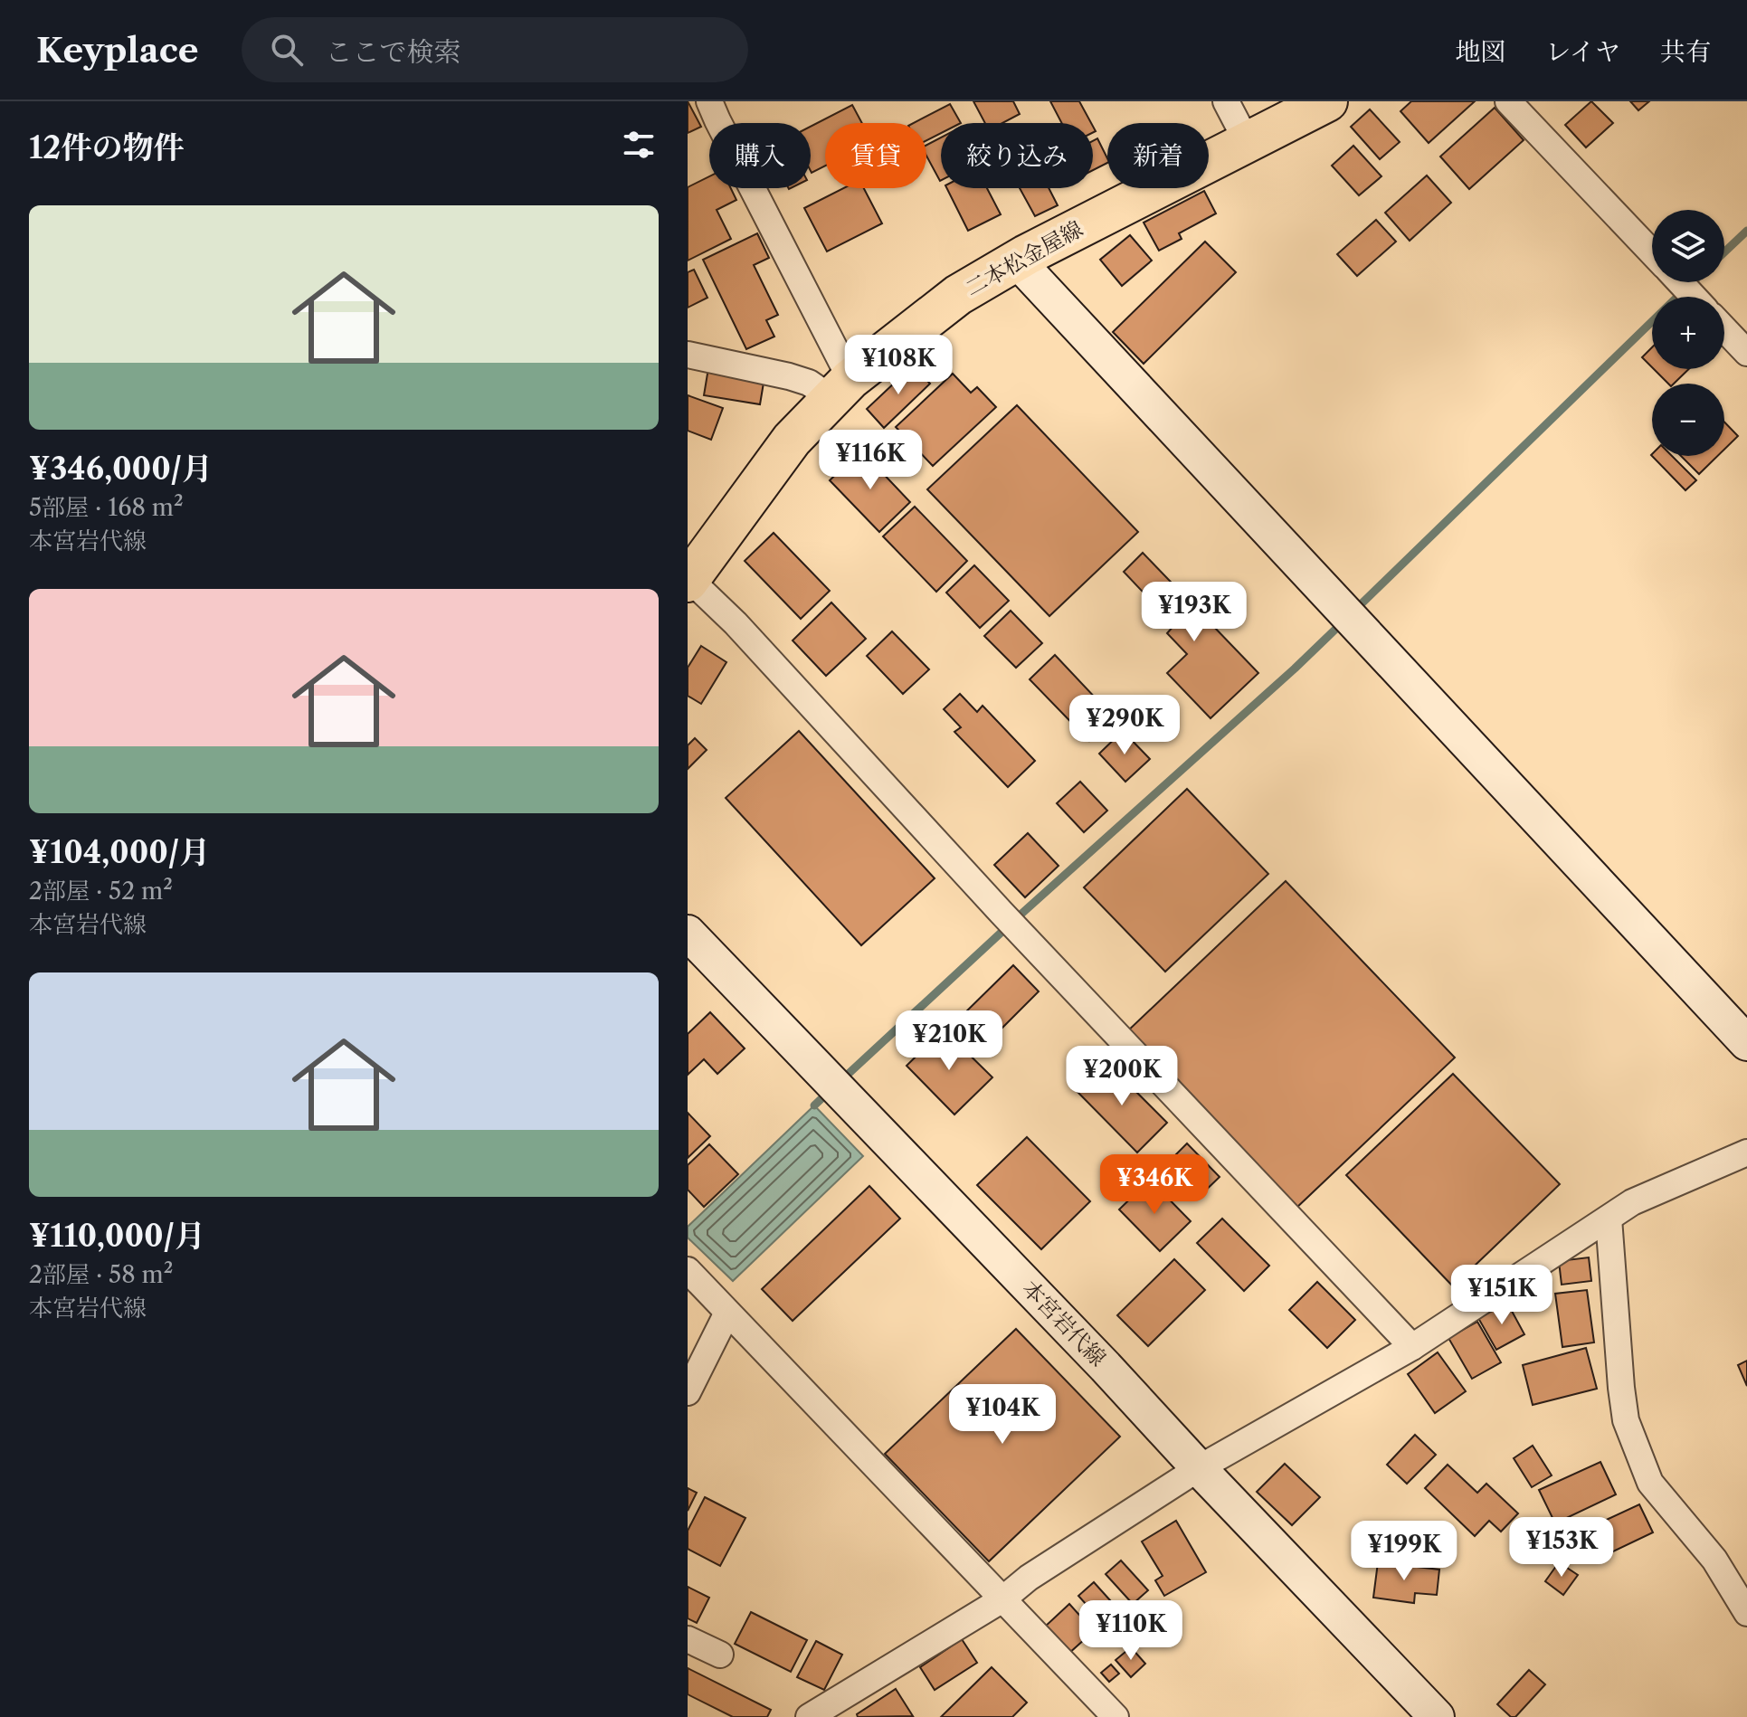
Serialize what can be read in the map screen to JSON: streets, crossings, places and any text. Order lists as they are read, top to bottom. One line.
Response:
{"streets":{"main road":["二本松金屋線","本宮岩代線"]},"page":{"header":"Keyplace","search":"ここで検索","nav":["地図","レイヤ","共有"],"heading":"12件の物件","chip":["購入","賃貸","絞り込み","新着"],"list":[{"name":"¥346,000/月","note":"5部屋 · 168 m² · 本宮岩代線"},{"name":"¥104,000/月","note":"2部屋 · 52 m² · 本宮岩代線"},{"name":"¥110,000/月","note":"2部屋 · 58 m² · 本宮岩代線"}],"map_buttons":["+","−"],"price":["¥108K","¥116K","¥193K","¥290K","¥210K","¥200K","¥346K","¥151K","¥104K","¥153K","¥199K","¥110K"]}}
